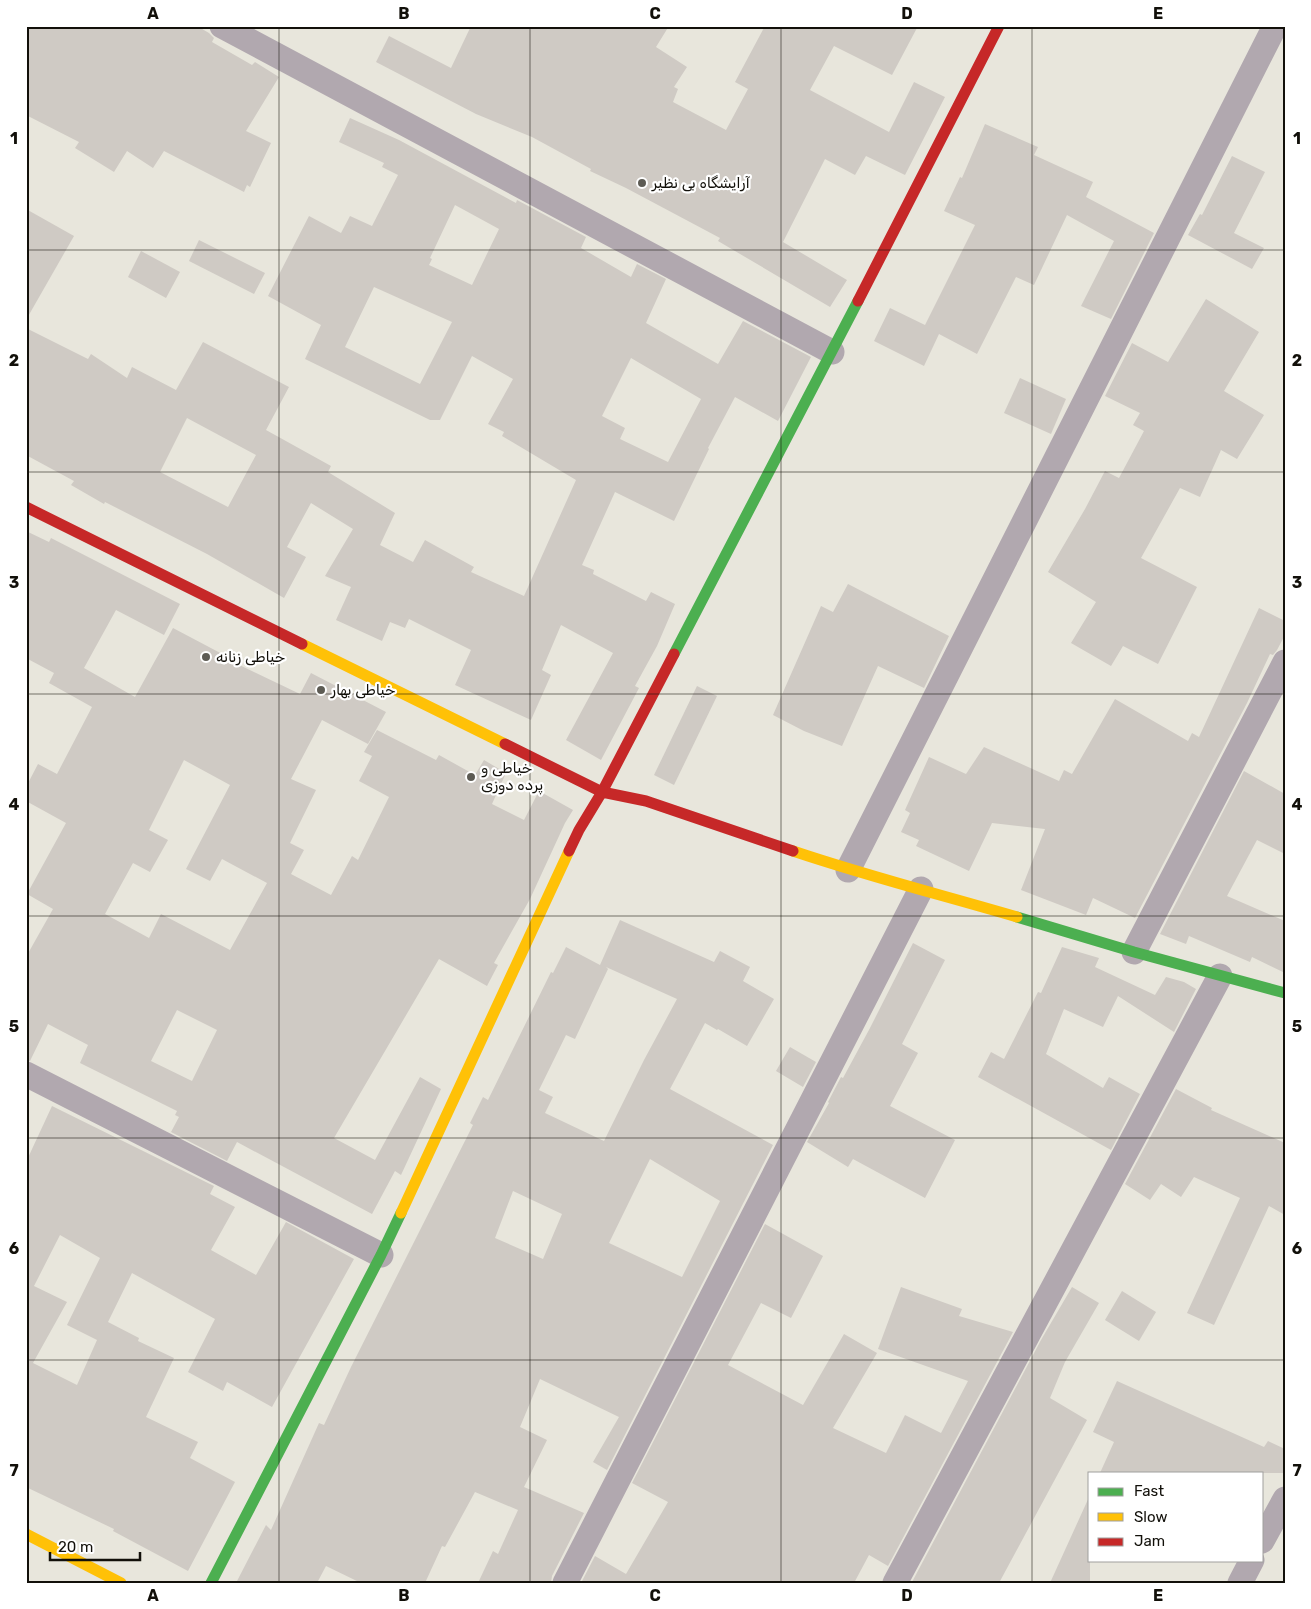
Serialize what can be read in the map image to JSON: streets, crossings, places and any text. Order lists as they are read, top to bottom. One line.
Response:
{"places":["آرایشگاه بی نظیر","خیاطی زنانه","خیاطی بهار","خیاطی و پرده دوزی"],"legend":["Fast","Slow","Jam"],"scale_bar":"20 m","grid":{"columns":["A","B","C","D","E"],"rows":["1","2","3","4","5","6","7"]}}
